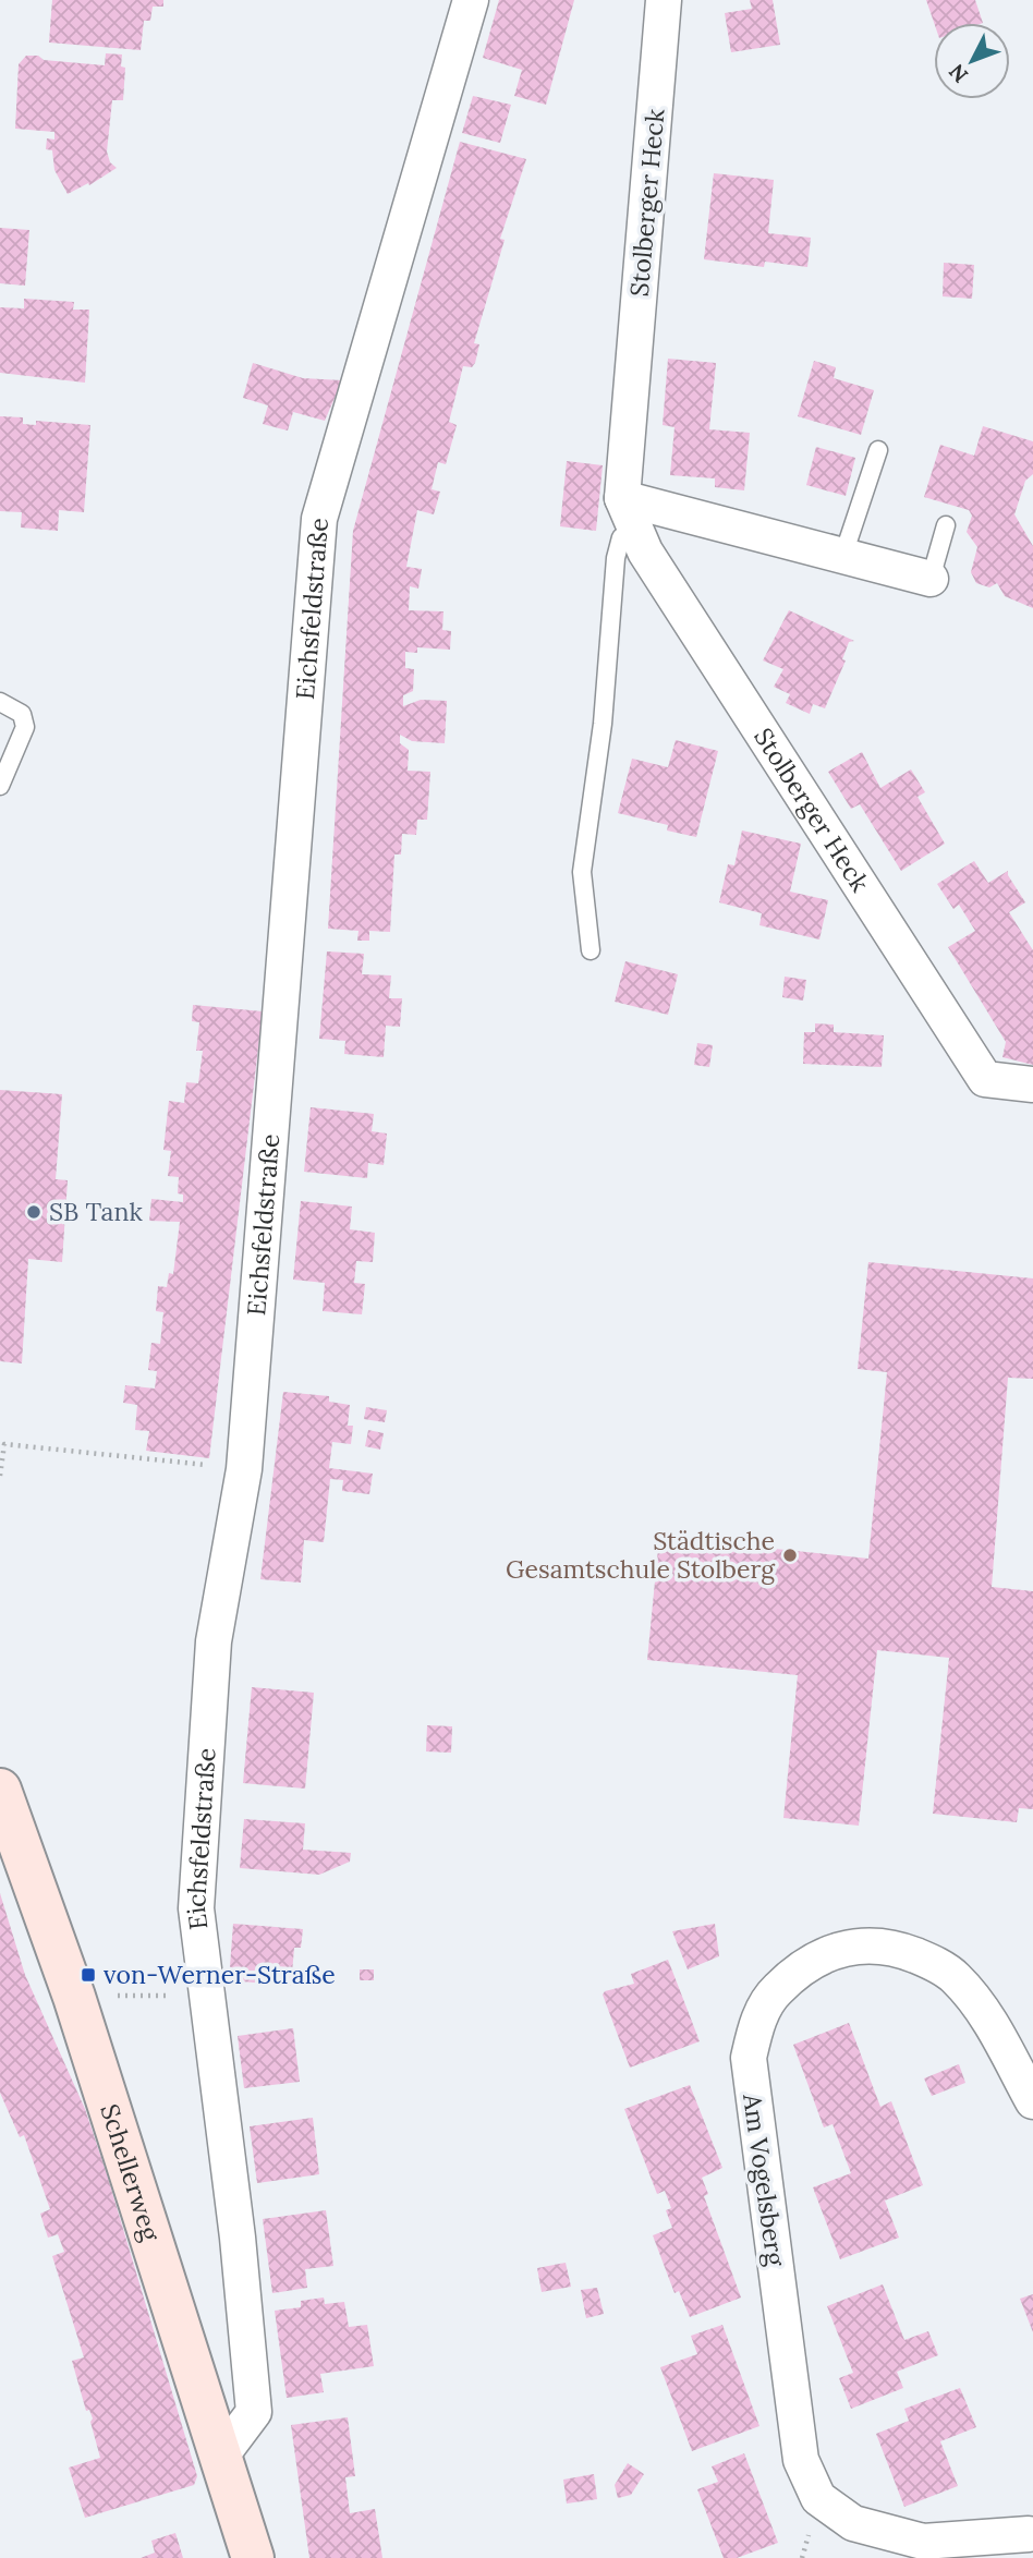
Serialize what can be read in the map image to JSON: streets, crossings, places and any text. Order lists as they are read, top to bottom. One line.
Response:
{"streets":{"street":["Stolberger Heck","Eichsfeldstraße","Schellerweg","Am Vogelsberg"]},"crossings":[["Eichsfeldstraße","Schellerweg"]],"places":{"other":["SB Tank","Städtische Gesamtschule Stolberg"],"transit":["von-Werner-Straße"]},"north":"bottom left"}
